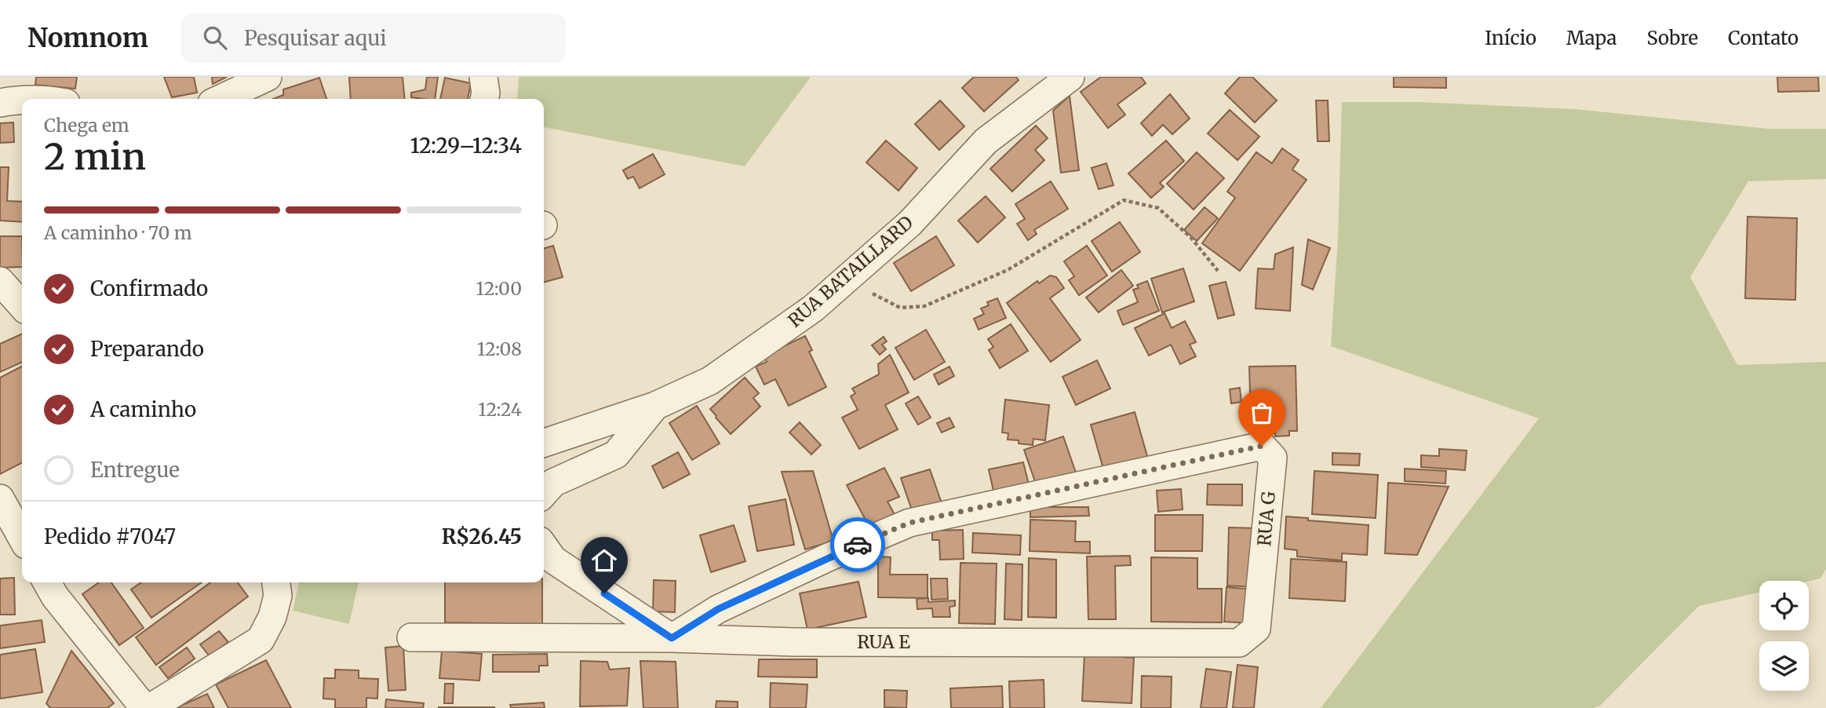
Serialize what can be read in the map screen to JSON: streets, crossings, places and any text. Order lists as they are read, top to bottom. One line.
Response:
{"streets":{"street":["RUA BATAILLARD","RUA G","RUA E"]},"crossings":[["RUA G","RUA E"]],"page":{"header":"Nomnom","search":"Pesquisar aqui","nav":["Início","Mapa","Sobre","Contato"],"heading":["2 min","Chega em","12:29–12:34"],"panel":["Pedido #7047","R$26.45"],"bar":"A caminho · 70 m","list":[["Confirmado","12:00"],["Preparando","12:08"],["A caminho","12:24"],"Entregue"]}}
